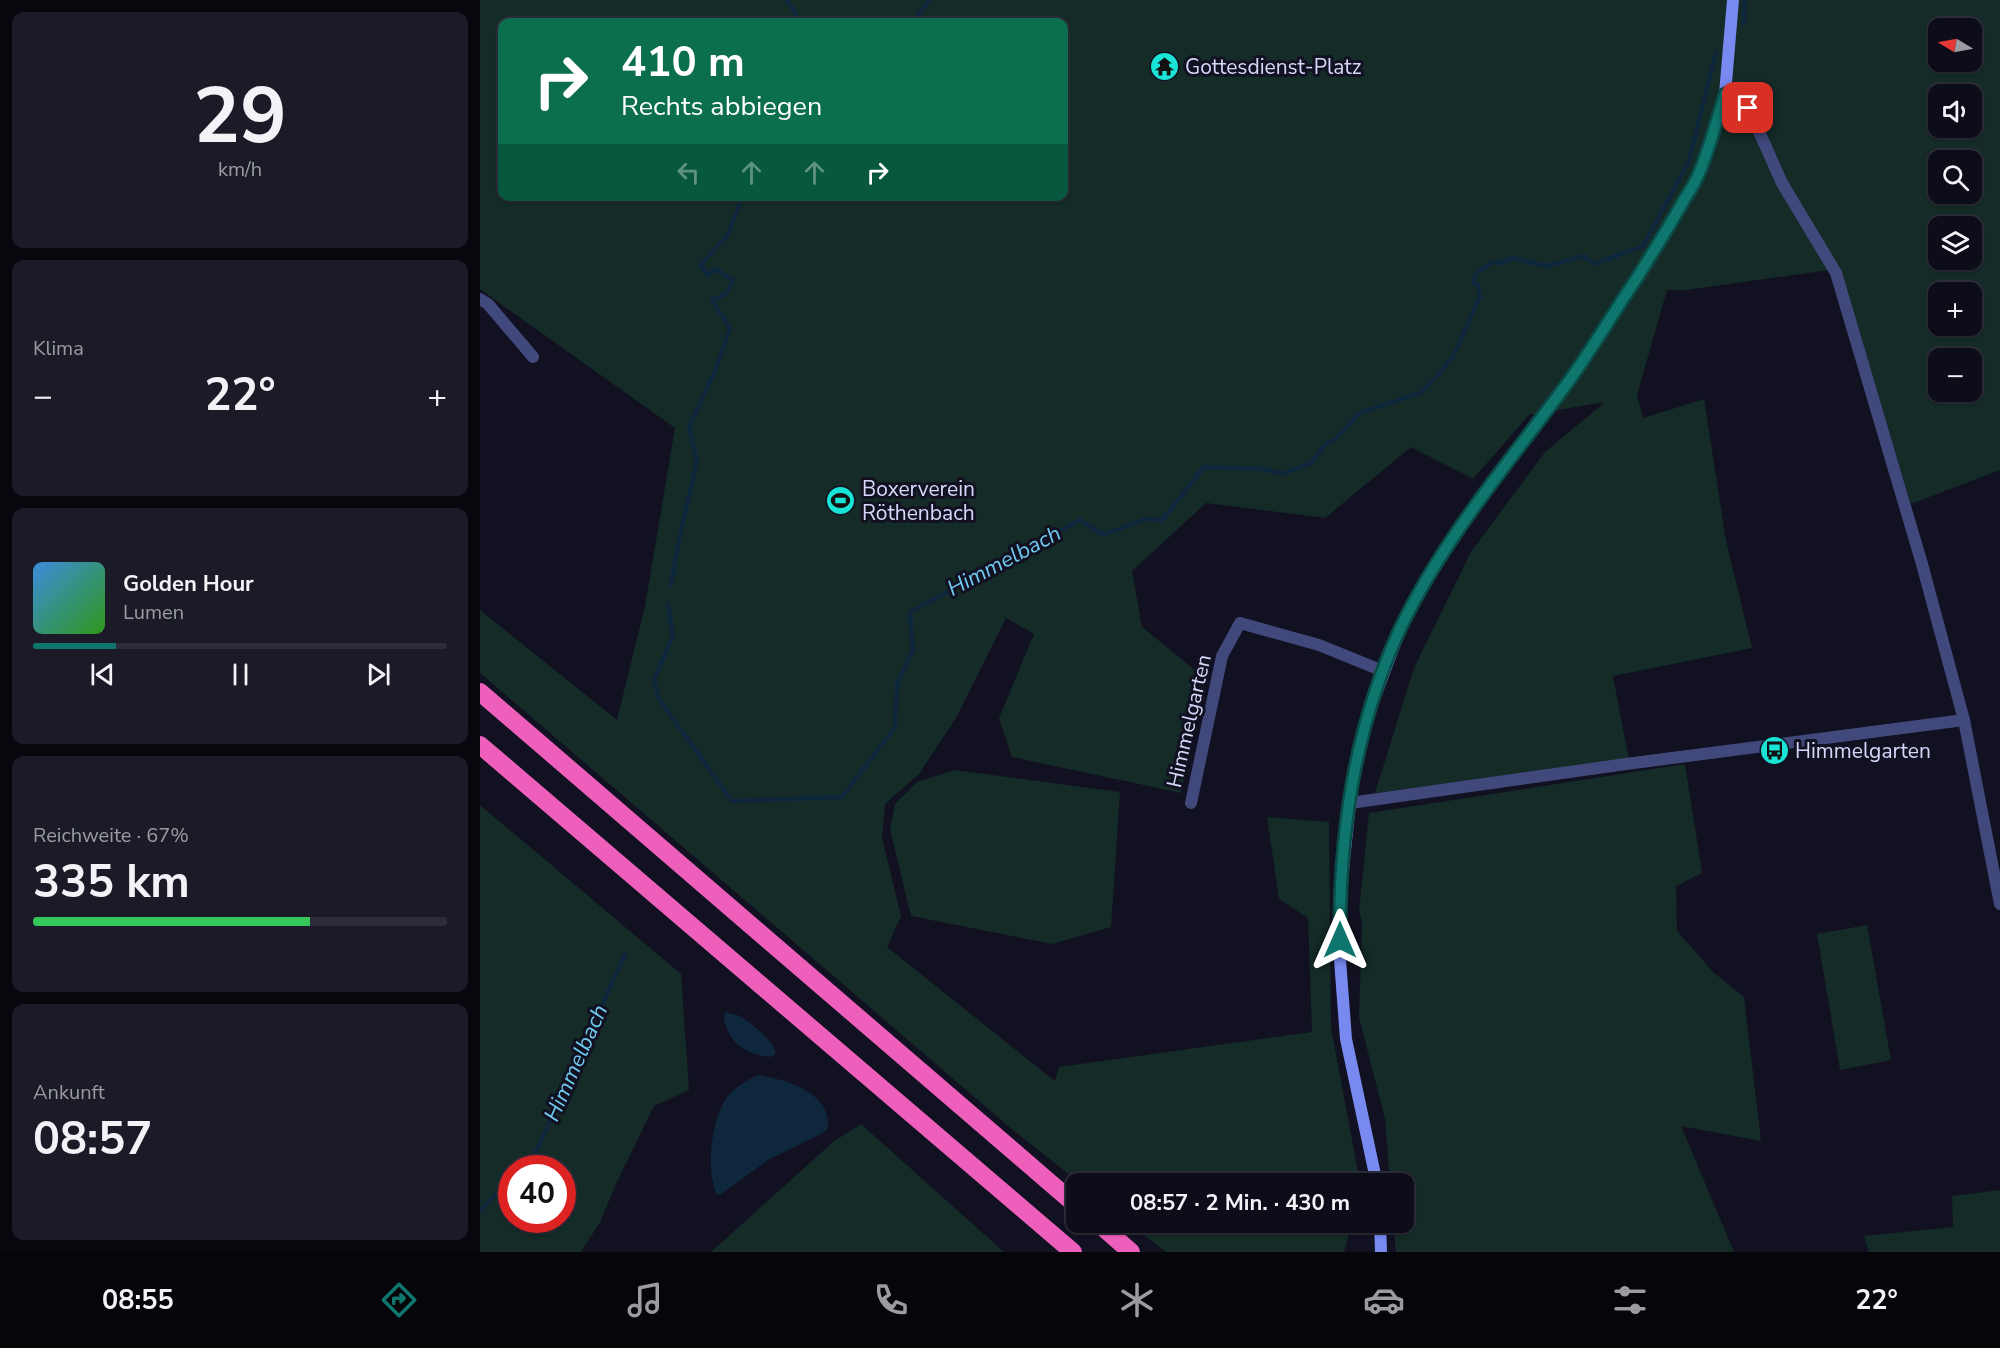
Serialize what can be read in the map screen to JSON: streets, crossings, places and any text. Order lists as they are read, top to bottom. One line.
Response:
{"streets":{"street":["Himmelgarten"]},"water":["Himmelbach"],"places":{"temple":["Gottesdienst-Platz"],"sports":["Boxerverein Röthenbach"],"bus stop":["Himmelgarten"]},"north":"left","page":{"tile":[["29","km/h"],"Klima",["Reichweite · 67%","335 km"],["Ankunft","08:57"]],"map_buttons":["+","−"],"turn":["410 m","Rechts abbiegen"],"heat":["−","22°","+"],"song":["Golden Hour","Lumen"],"limit":"40","trip":"08:57 · 2 Min. · 430 m","tabs":["08:55","22°"]}}
